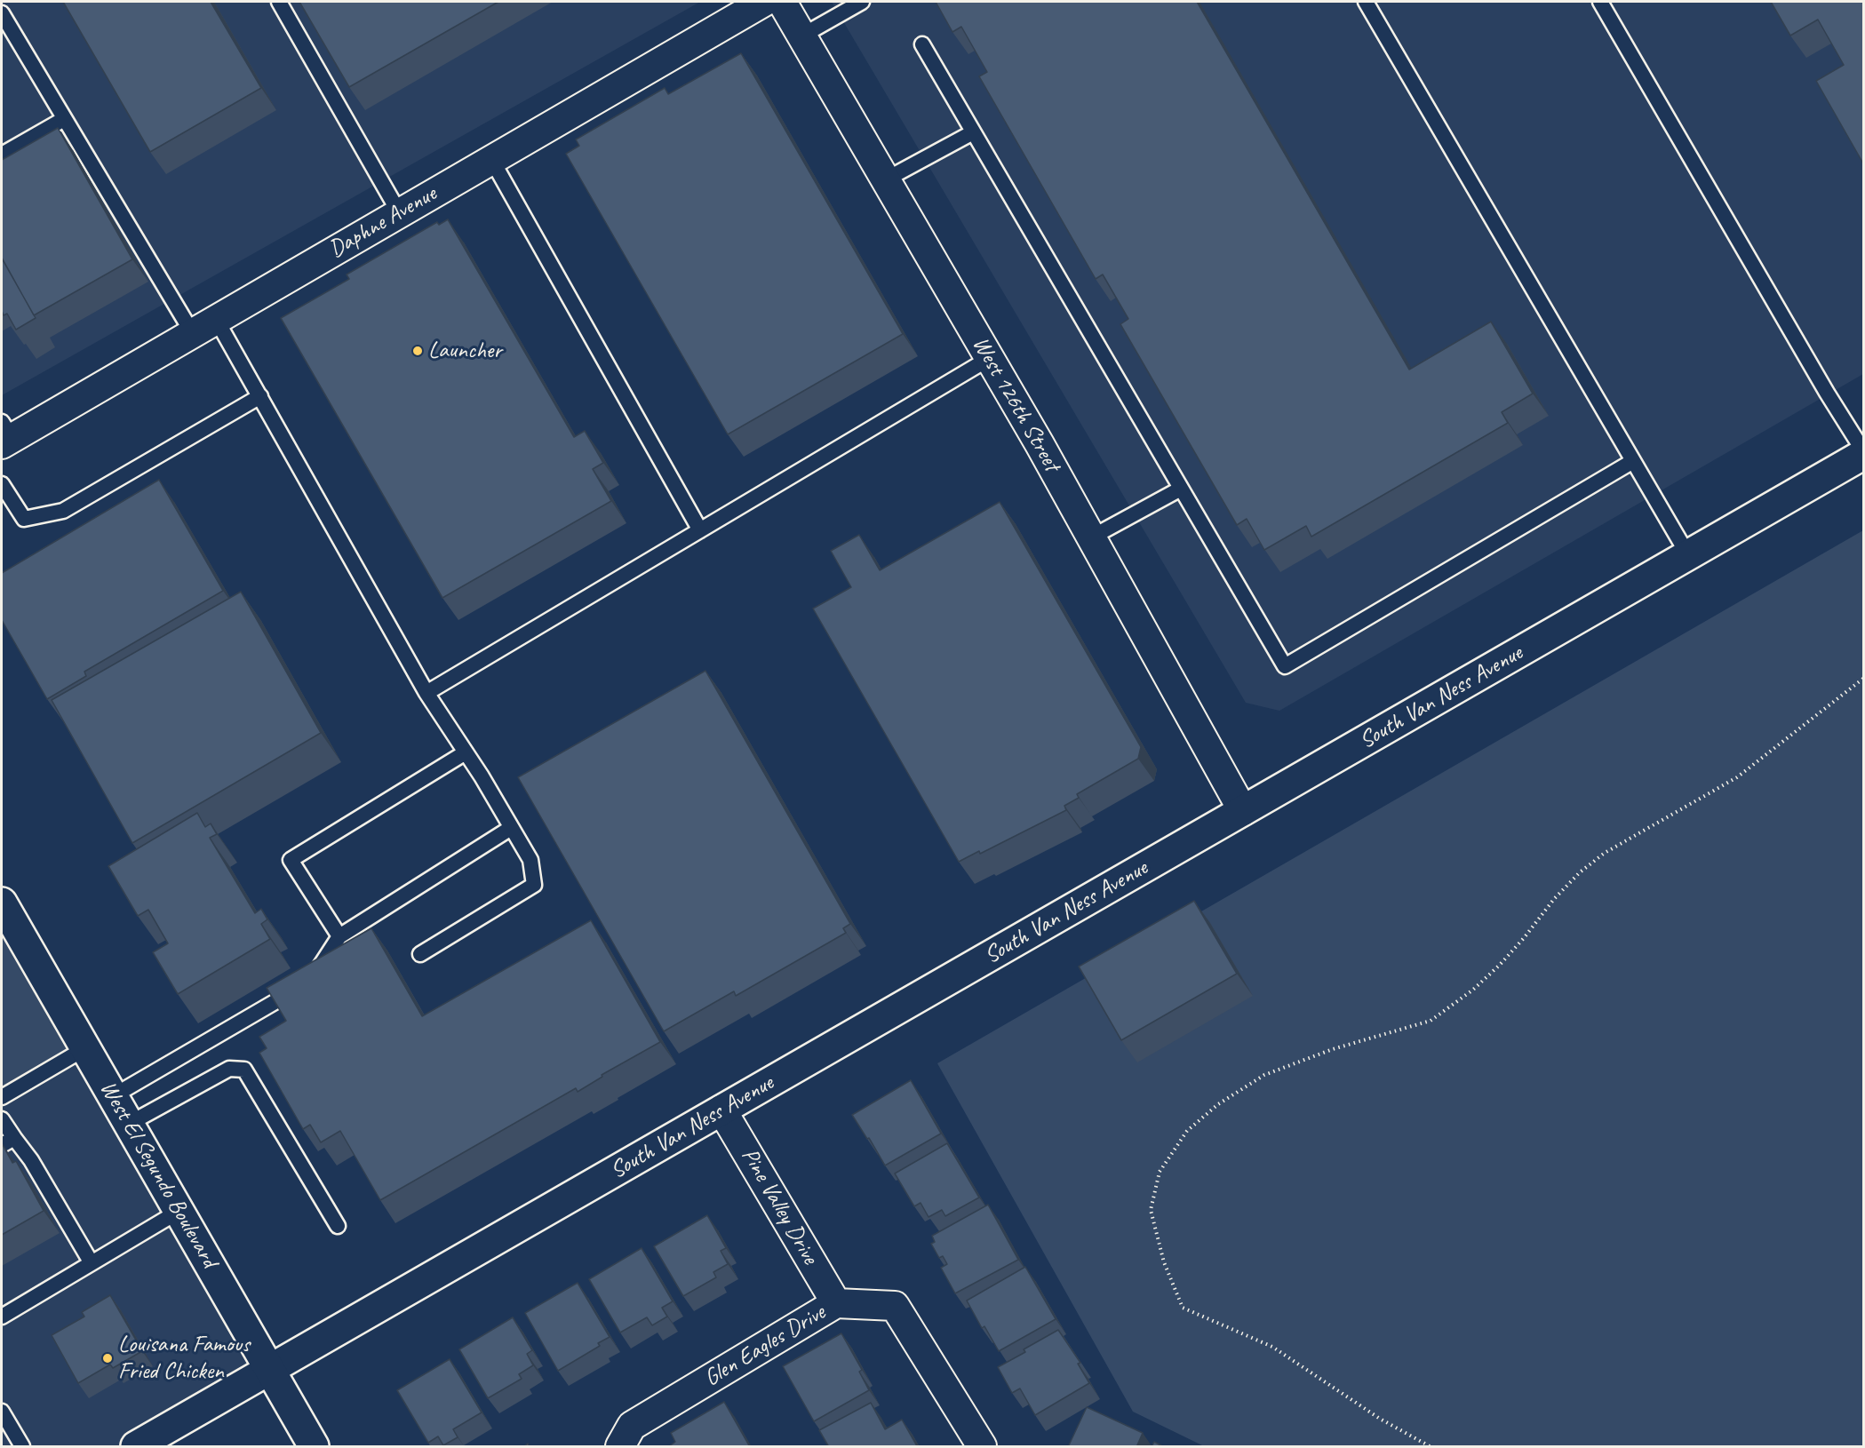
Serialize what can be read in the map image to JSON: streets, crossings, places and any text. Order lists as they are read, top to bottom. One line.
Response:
{"streets":{"main road":["South Van Ness Avenue","West El Segundo Boulevard"],"street":["Daphne Avenue","West 126th Street","Pine Valley Drive","Glen Eagles Drive"]},"crossings":[["West 126th Street","South Van Ness Avenue"],["South Van Ness Avenue","West El Segundo Boulevard"],["South Van Ness Avenue","Pine Valley Drive"],["Pine Valley Drive","Glen Eagles Drive"]],"places":["Launcher","Louisana Famous Fried Chicken"]}
